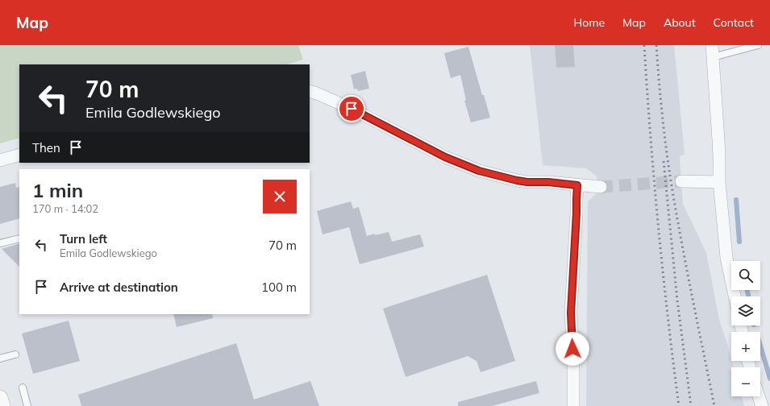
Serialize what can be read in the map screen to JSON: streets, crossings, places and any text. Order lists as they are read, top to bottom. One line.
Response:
{"page":{"header":"Map","nav":["Home","Map","About","Contact"],"turn":["70 m","Emila Godlewskiego"],"then":"Then","heading":["1 min","170 m · 14:02"],"list":[{"name":"Turn left","note":"Emila Godlewskiego","value":"70 m"},{"name":"Arrive at destination","value":"100 m"}],"map_buttons":["+","−"]}}
